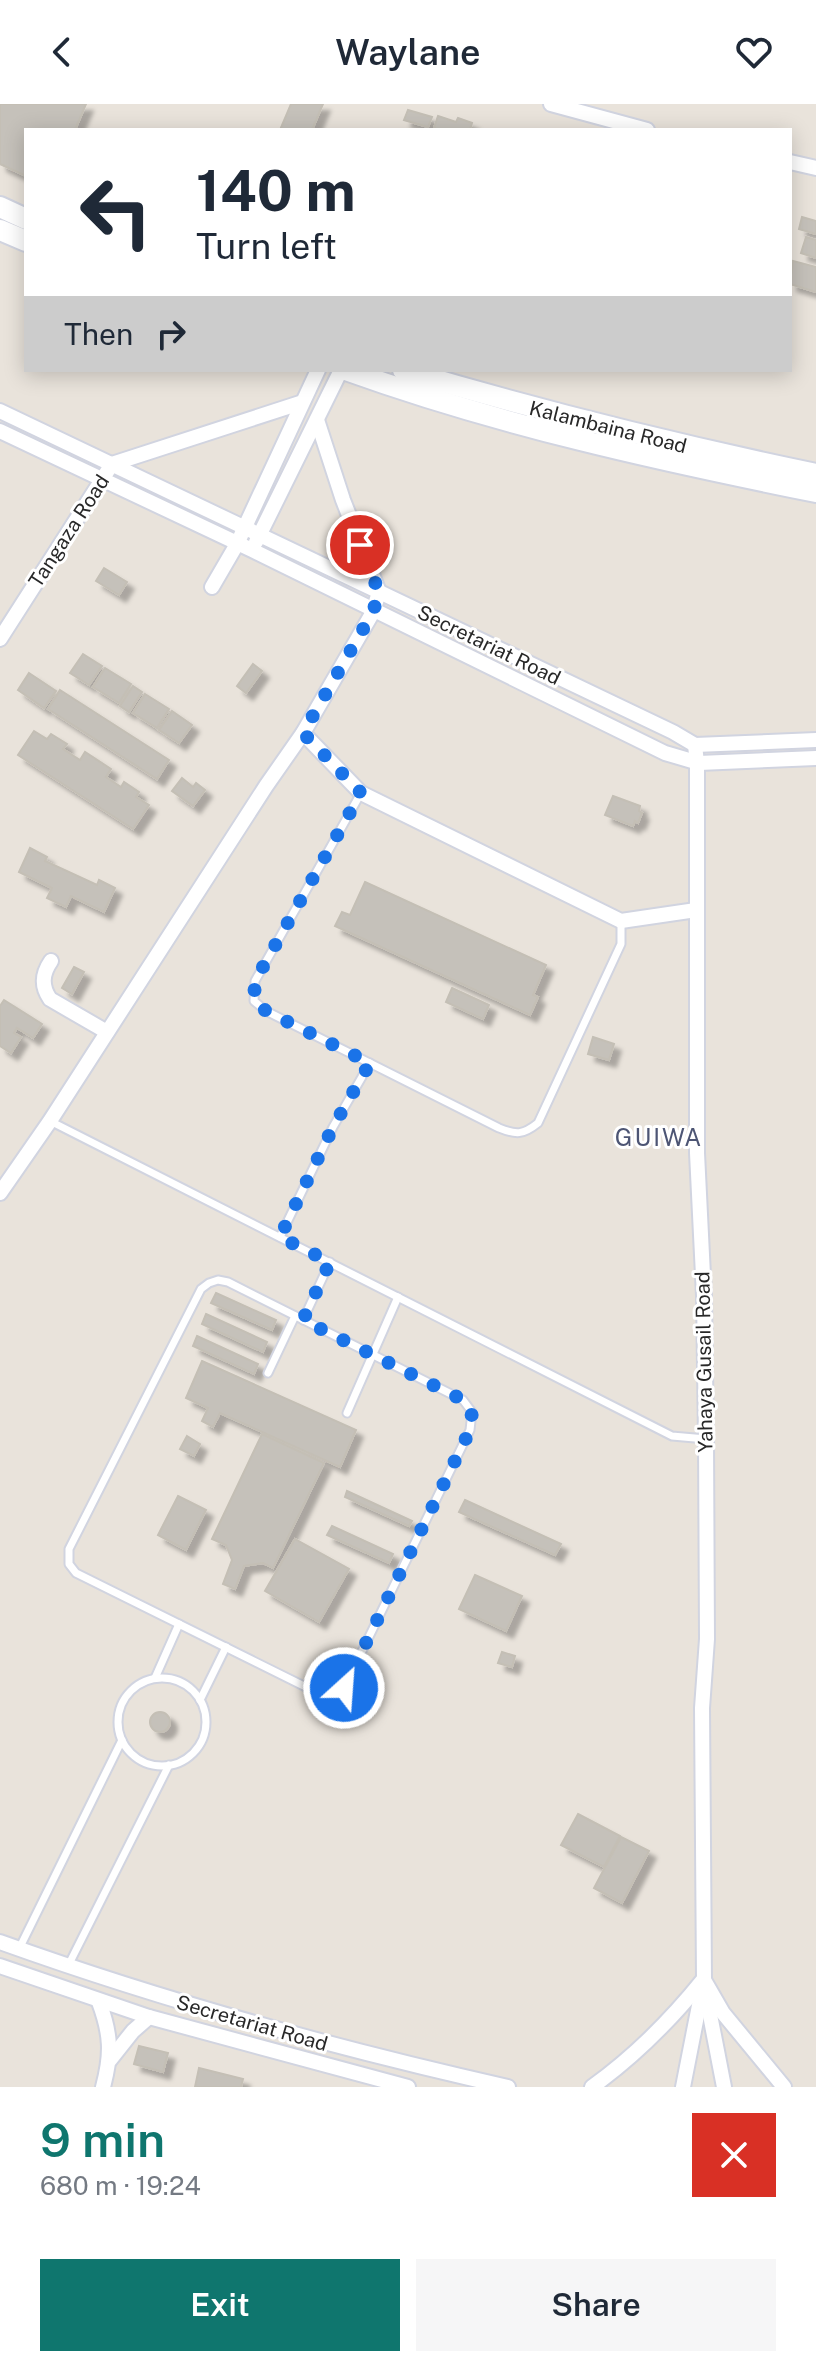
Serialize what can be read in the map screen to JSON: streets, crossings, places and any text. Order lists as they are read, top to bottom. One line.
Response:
{"streets":{"main road":["Kalambaina Road"],"street":["Tangaza Road","Secretariat Road","Yahaya Gusail Road"]},"crossings":[["Tangaza Road","Secretariat Road"],["Secretariat Road","Yahaya Gusail Road"]],"districts":["GUIWA"],"page":{"header":"Waylane","turn":["140 m","Turn left"],"then":"Then","heading":["9 min","680 m · 19:24"],"buttons":["Exit","Share"]}}
